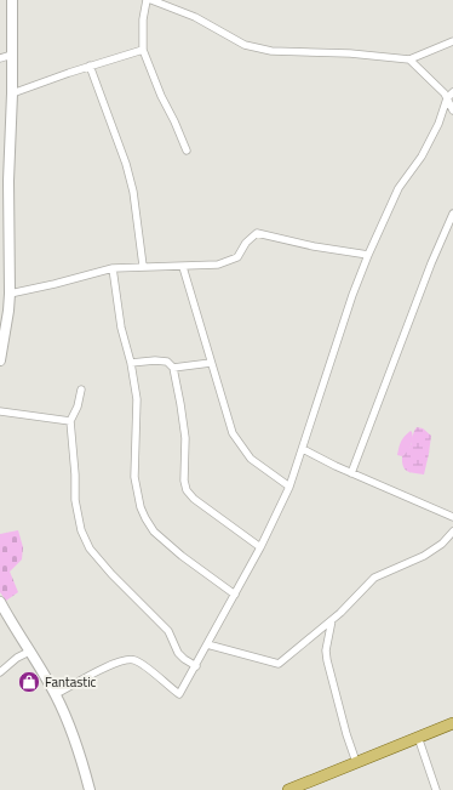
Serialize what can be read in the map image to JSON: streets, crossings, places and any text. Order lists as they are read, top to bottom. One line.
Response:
{"places":{"shop":["Fantastic"]}}
